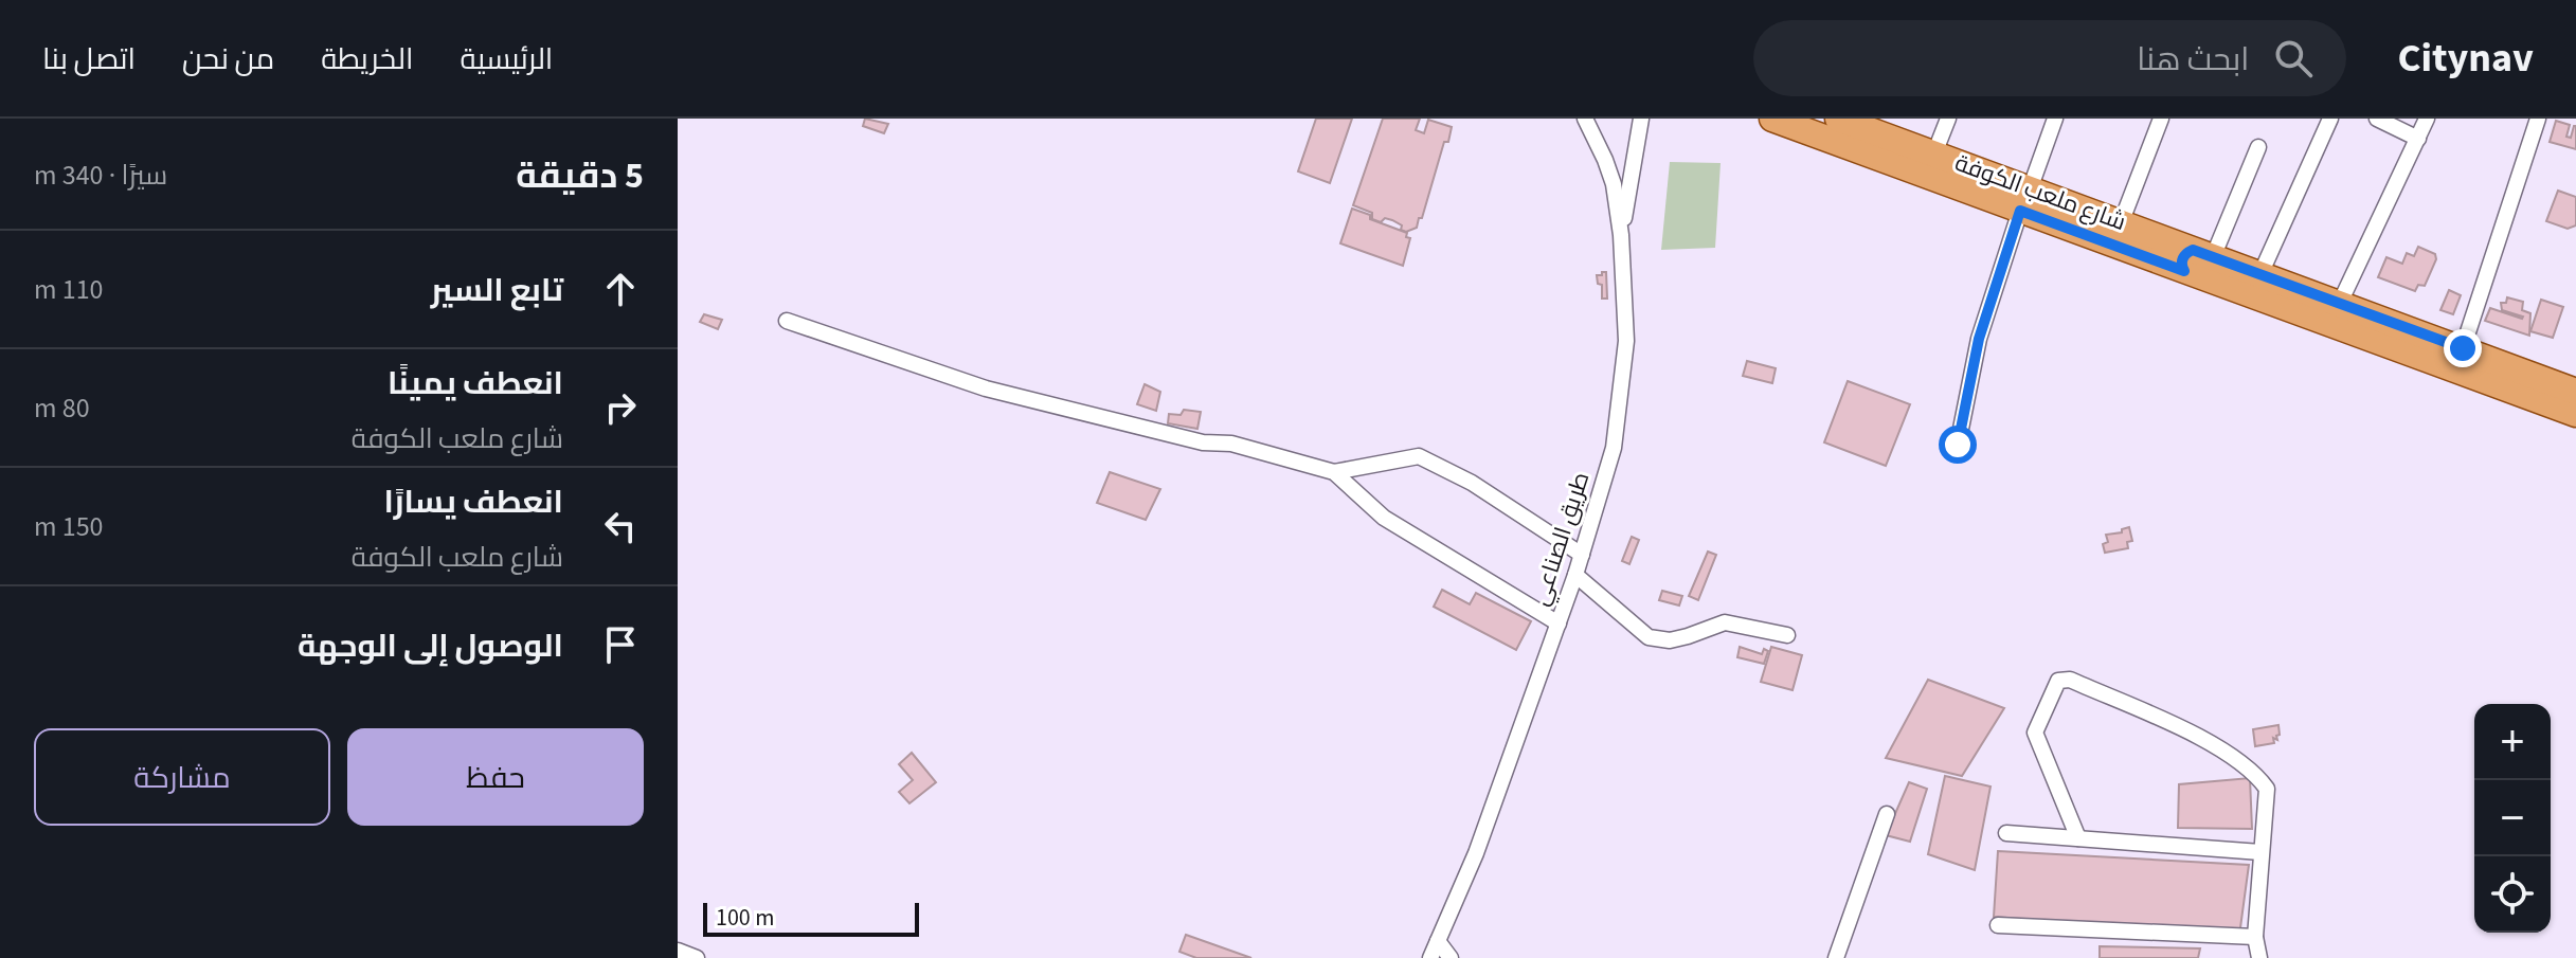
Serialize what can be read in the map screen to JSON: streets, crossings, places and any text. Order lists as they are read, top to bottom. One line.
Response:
{"streets":{"main road":["شارع ملعب الكوفة"],"street":["طريق الصناعي"]},"scale_bar":"100 m","page":{"header":"Citynav","search":"ابحث هنا","nav":["الرئيسية","الخريطة","من نحن","اتصل بنا"],"heading":["5 دقيقة","سيرًا · 340 m"],"list":[["تابع السير","110 m"],["انعطف يمينًا","شارع ملعب الكوفة","80 m"],["انعطف يسارًا","شارع ملعب الكوفة","150 m"],"الوصول إلى الوجهة"],"buttons":["حفظ","مشاركة"],"map_buttons":["+","−"],"scale":"100 m"}}
